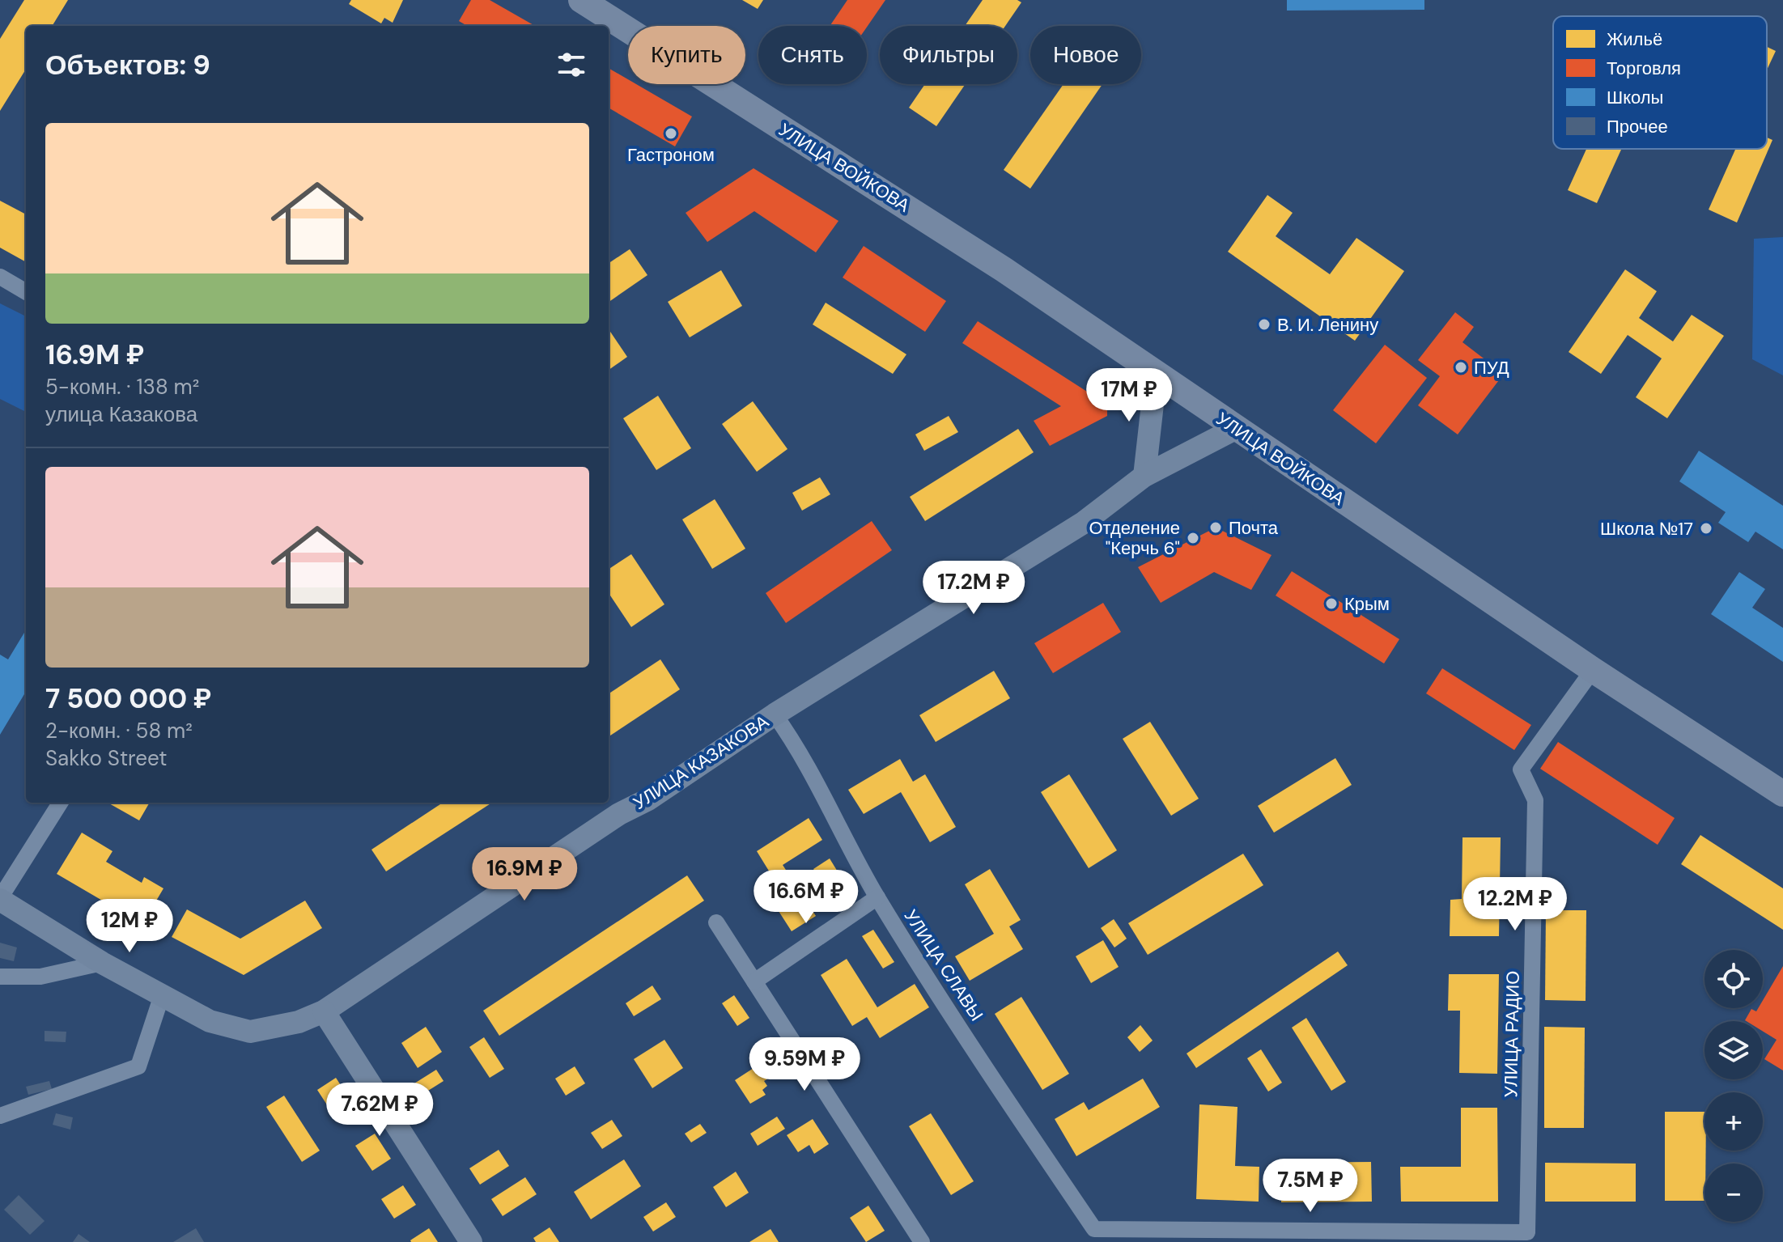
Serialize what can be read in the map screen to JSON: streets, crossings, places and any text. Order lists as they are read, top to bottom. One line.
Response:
{"streets":{"main road":["УЛИЦА ВОЙКОВА","УЛИЦА КАЗАКОВА"],"street":["УЛИЦА СЛАВЫ","УЛИЦА РАДИО"]},"crossings":[["УЛИЦА ВОЙКОВА","УЛИЦА КАЗАКОВА"],["УЛИЦА ВОЙКОВА","УЛИЦА РАДИО"],["УЛИЦА КАЗАКОВА","УЛИЦА СЛАВЫ"],["УЛИЦА СЛАВЫ","УЛИЦА РАДИО"]],"places":["Гастроном","В. И. Ленину","ПУД","Почта","Школа №17","Отделение \"Керчь 6\"","Крым"],"legend":["Жильё","Торговля","Школы","Прочее"],"page":{"chip":["Купить","Снять","Фильтры","Новое"],"heading":"Объектов: 9","list":[{"name":"16.9M ₽","note":"5-комн. · 138 m² · улица Казакова"},{"name":"7 500 000 ₽","note":"2-комн. · 58 m² · Sakko Street"}],"price":["17M ₽","17.2M ₽","16.9M ₽","16.6M ₽","12.2M ₽","12M ₽","9.59M ₽","7.62M ₽","7.5M ₽"],"map_buttons":["+","−"]}}
